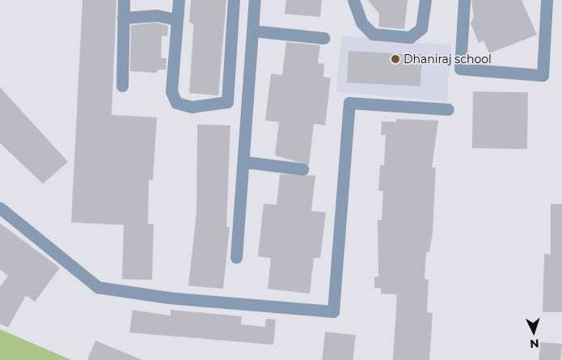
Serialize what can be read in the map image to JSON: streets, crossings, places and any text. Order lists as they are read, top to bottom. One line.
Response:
{"places":["Dhaniraj school"],"north":"bottom"}
